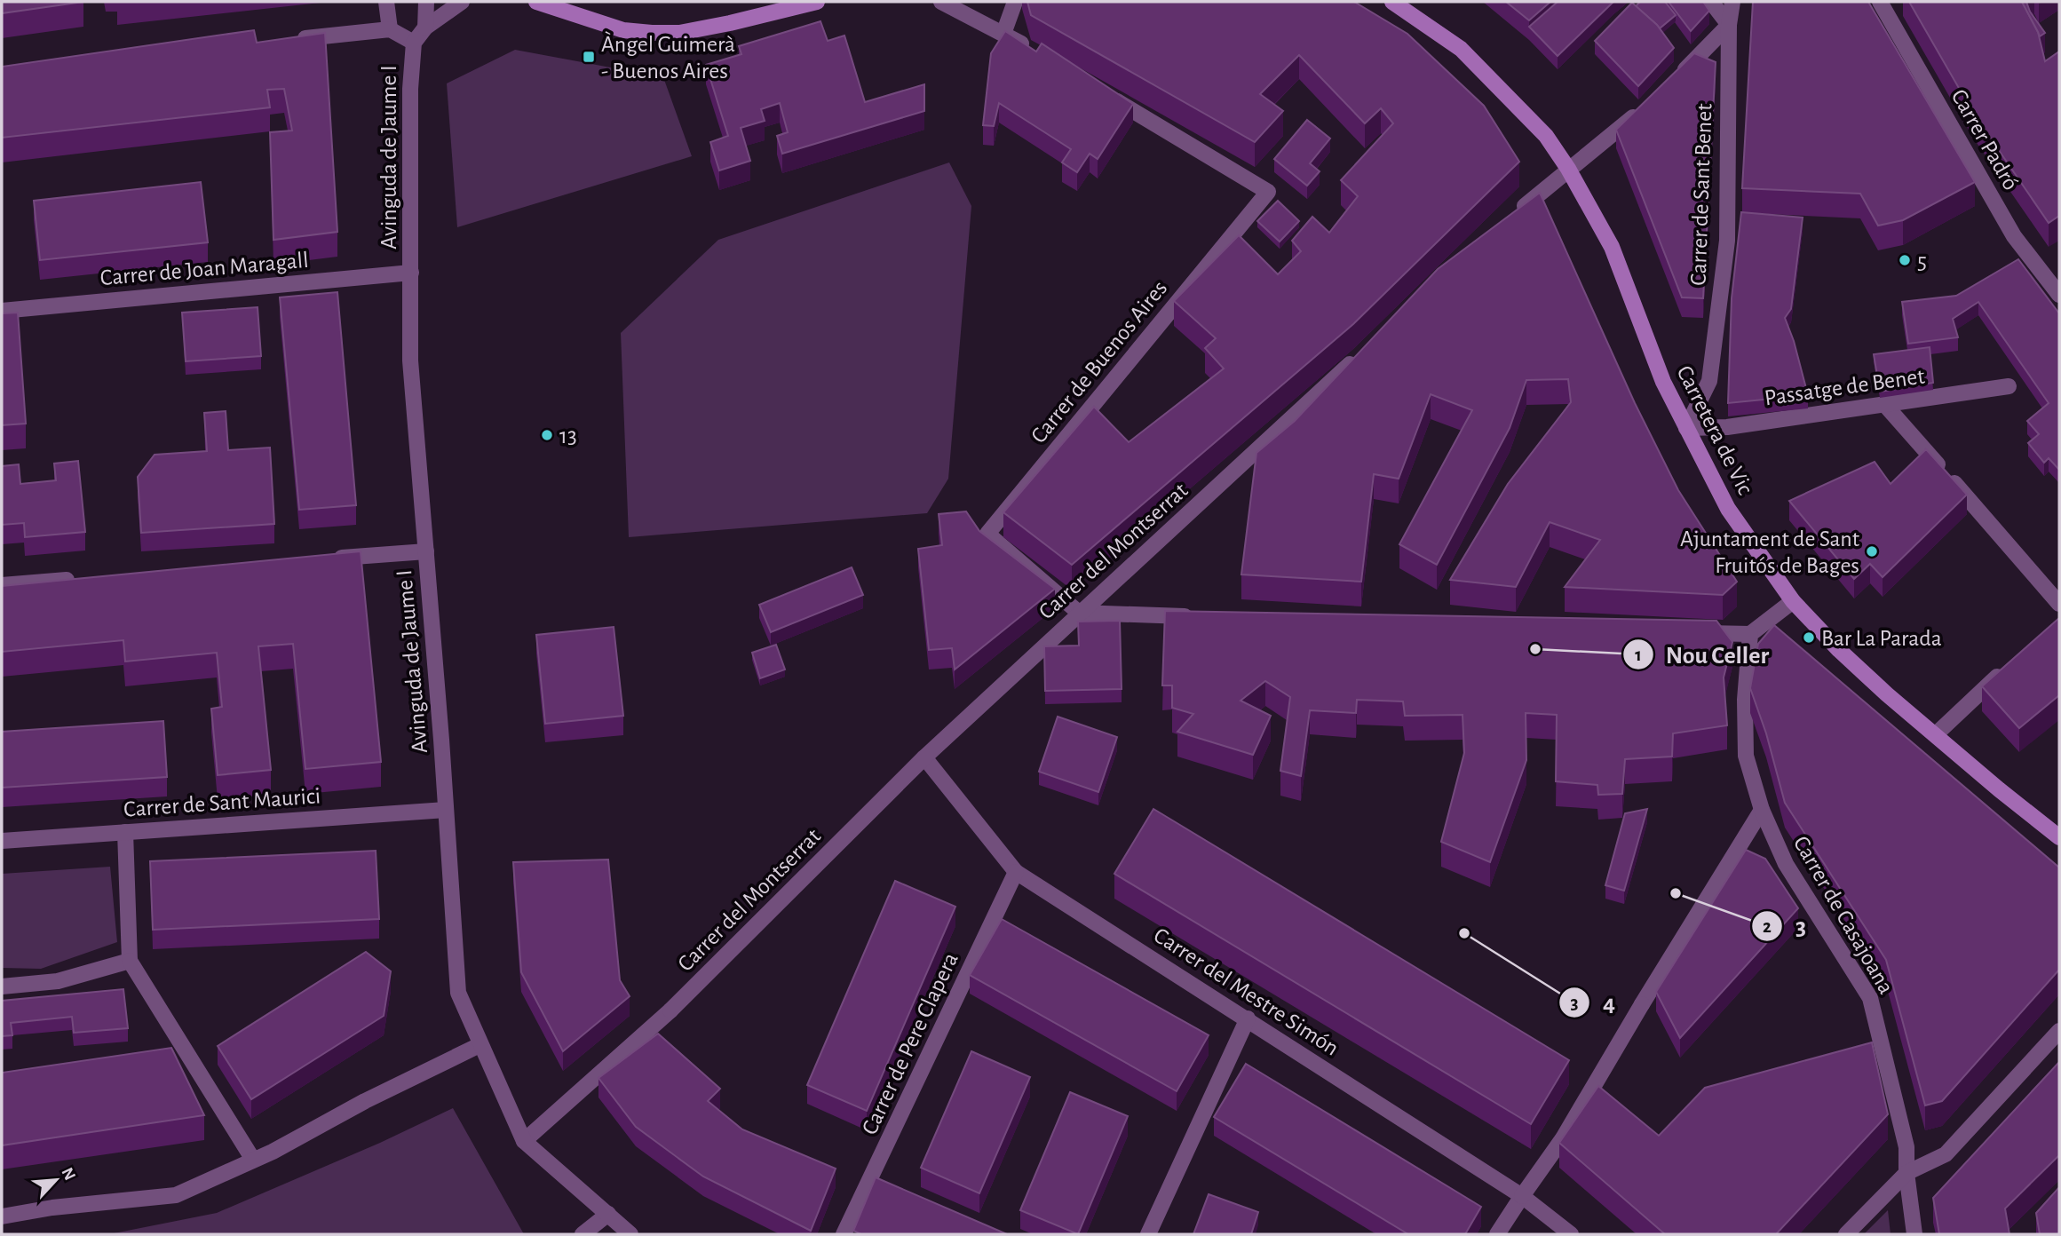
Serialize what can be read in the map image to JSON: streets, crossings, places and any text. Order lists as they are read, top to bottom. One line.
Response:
{"streets":{"main road":["Carretera de Vic"],"street":["Carrer Padró","Avinguda de Jaume I","Carrer de Sant Benet","Carrer de Joan Maragall","Carrer de Buenos Aires","Passatge de Benet","Carrer del Montserrat","Carrer de Sant Maurici","Carrer de Casajoana","Carrer del Mestre Simón","Carrer de Pere Clapera"]},"crossings":[["Avinguda de Jaume I","Carrer de Joan Maragall"],["Avinguda de Jaume I","Carrer del Montserrat"],["Avinguda de Jaume I","Carrer de Sant Maurici"],["Carrer de Sant Benet","Passatge de Benet"],["Carrer de Sant Benet","Carretera de Vic"],["Carrer de Buenos Aires","Carrer del Montserrat"],["Passatge de Benet","Carretera de Vic"],["Carrer del Montserrat","Carrer del Mestre Simón"],["Carrer del Mestre Simón","Carrer de Pere Clapera"]],"places":{"transit":["Àngel Guimerà - Buenos Aires"],"other":["5","13","Ajuntament de Sant Fruitós de Bages","Bar La Parada","Nou Celler","3","4"]},"north":"top right"}
